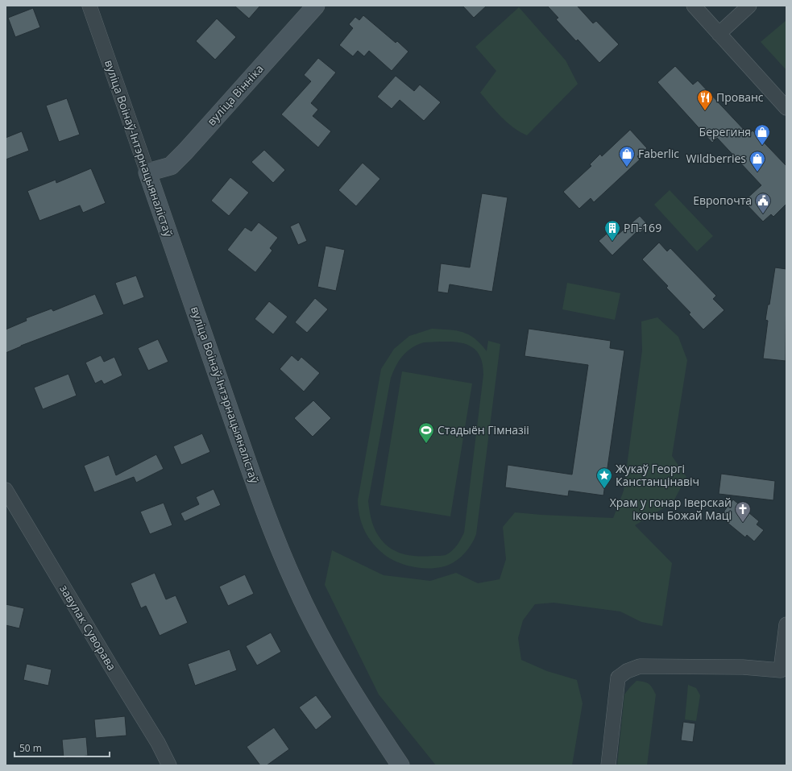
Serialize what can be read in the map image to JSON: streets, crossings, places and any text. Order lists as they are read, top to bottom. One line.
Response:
{"streets":{"street":["вуліца Вінніка","вуліца Воінаў-Інтэрнацыяналістаў","завулак Суворава"]},"crossings":[["вуліца Вінніка","вуліца Воінаў-Інтэрнацыяналістаў"]],"places":{"restaurant":["Прованс"],"shop":["Берегиня","Faberlic","Wildberries"],"public building":["Европочта"],"building":["РП-169"],"sports":["Стадыён Гімназіі"],"place":["Жукаў Георгі Канстанцінавіч"],"church":["Храм у гонар Іверскай іконы Божай Маці"]},"scale_bar":"50 m"}
